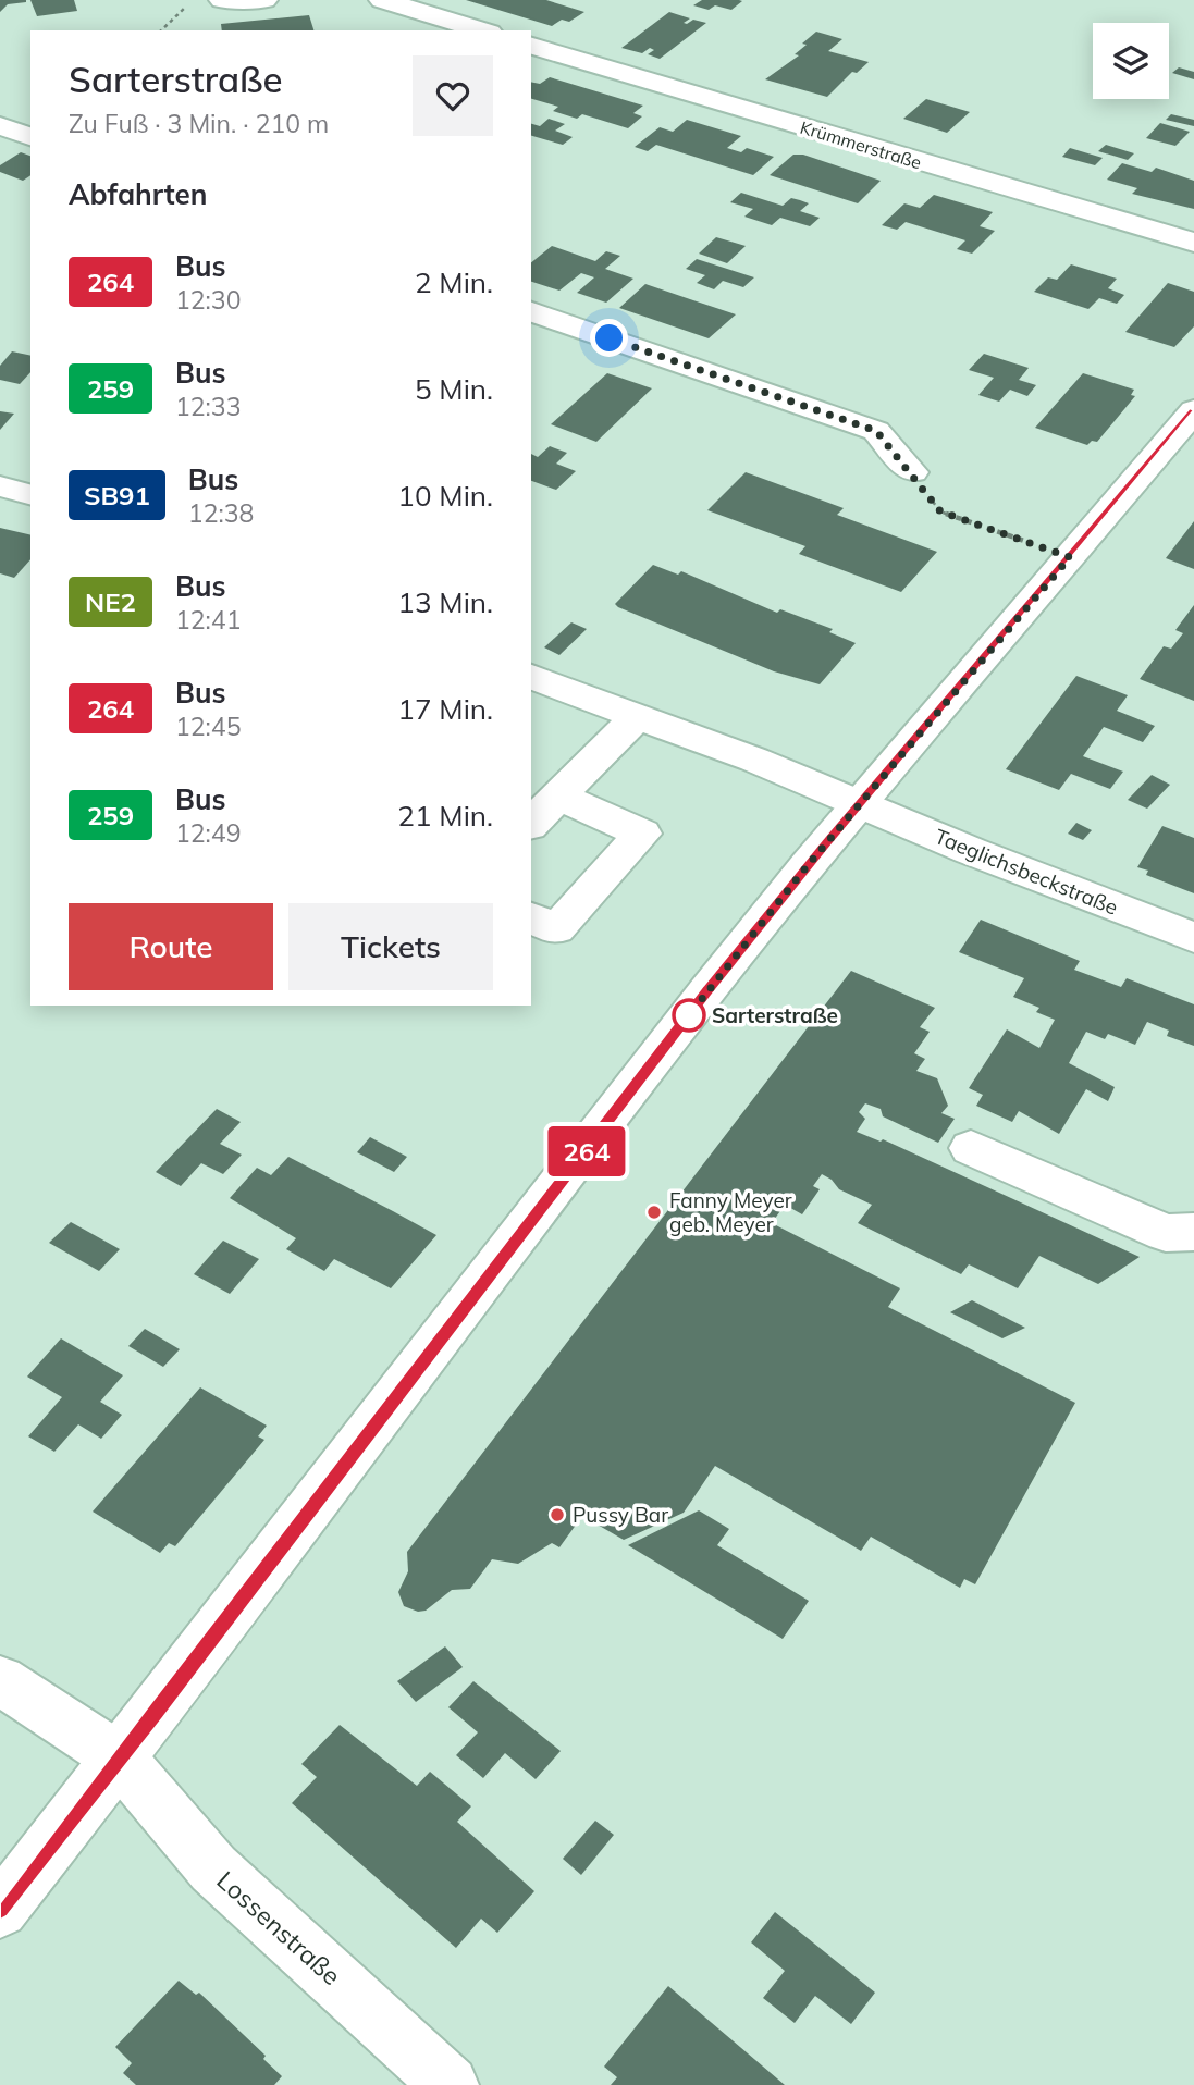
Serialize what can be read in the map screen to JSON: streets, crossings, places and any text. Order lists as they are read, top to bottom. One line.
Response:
{"streets":{"street":["Krümmerstraße","Taeglichsbeckstraße","Lossenstraße"]},"places":["Sarterstraße","Fanny Meyer geb. Meyer","Pussy Bar"],"lines":["bus line 264"],"page":{"on_map":"264","heading":[["Sarterstraße","Zu Fuß · 3 Min. · 210 m"],"Abfahrten"],"list":[{"mark":"264","name":"Bus","note":"12:30","value":"2 Min."},{"mark":"259","name":"Bus","note":"12:33","value":"5 Min."},{"mark":"SB91","name":"Bus","note":"12:38","value":"10 Min."},{"mark":"NE2","name":"Bus","note":"12:41","value":"13 Min."},{"mark":"264","name":"Bus","note":"12:45","value":"17 Min."},{"mark":"259","name":"Bus","note":"12:49","value":"21 Min."}],"buttons":["Route","Tickets"]}}
